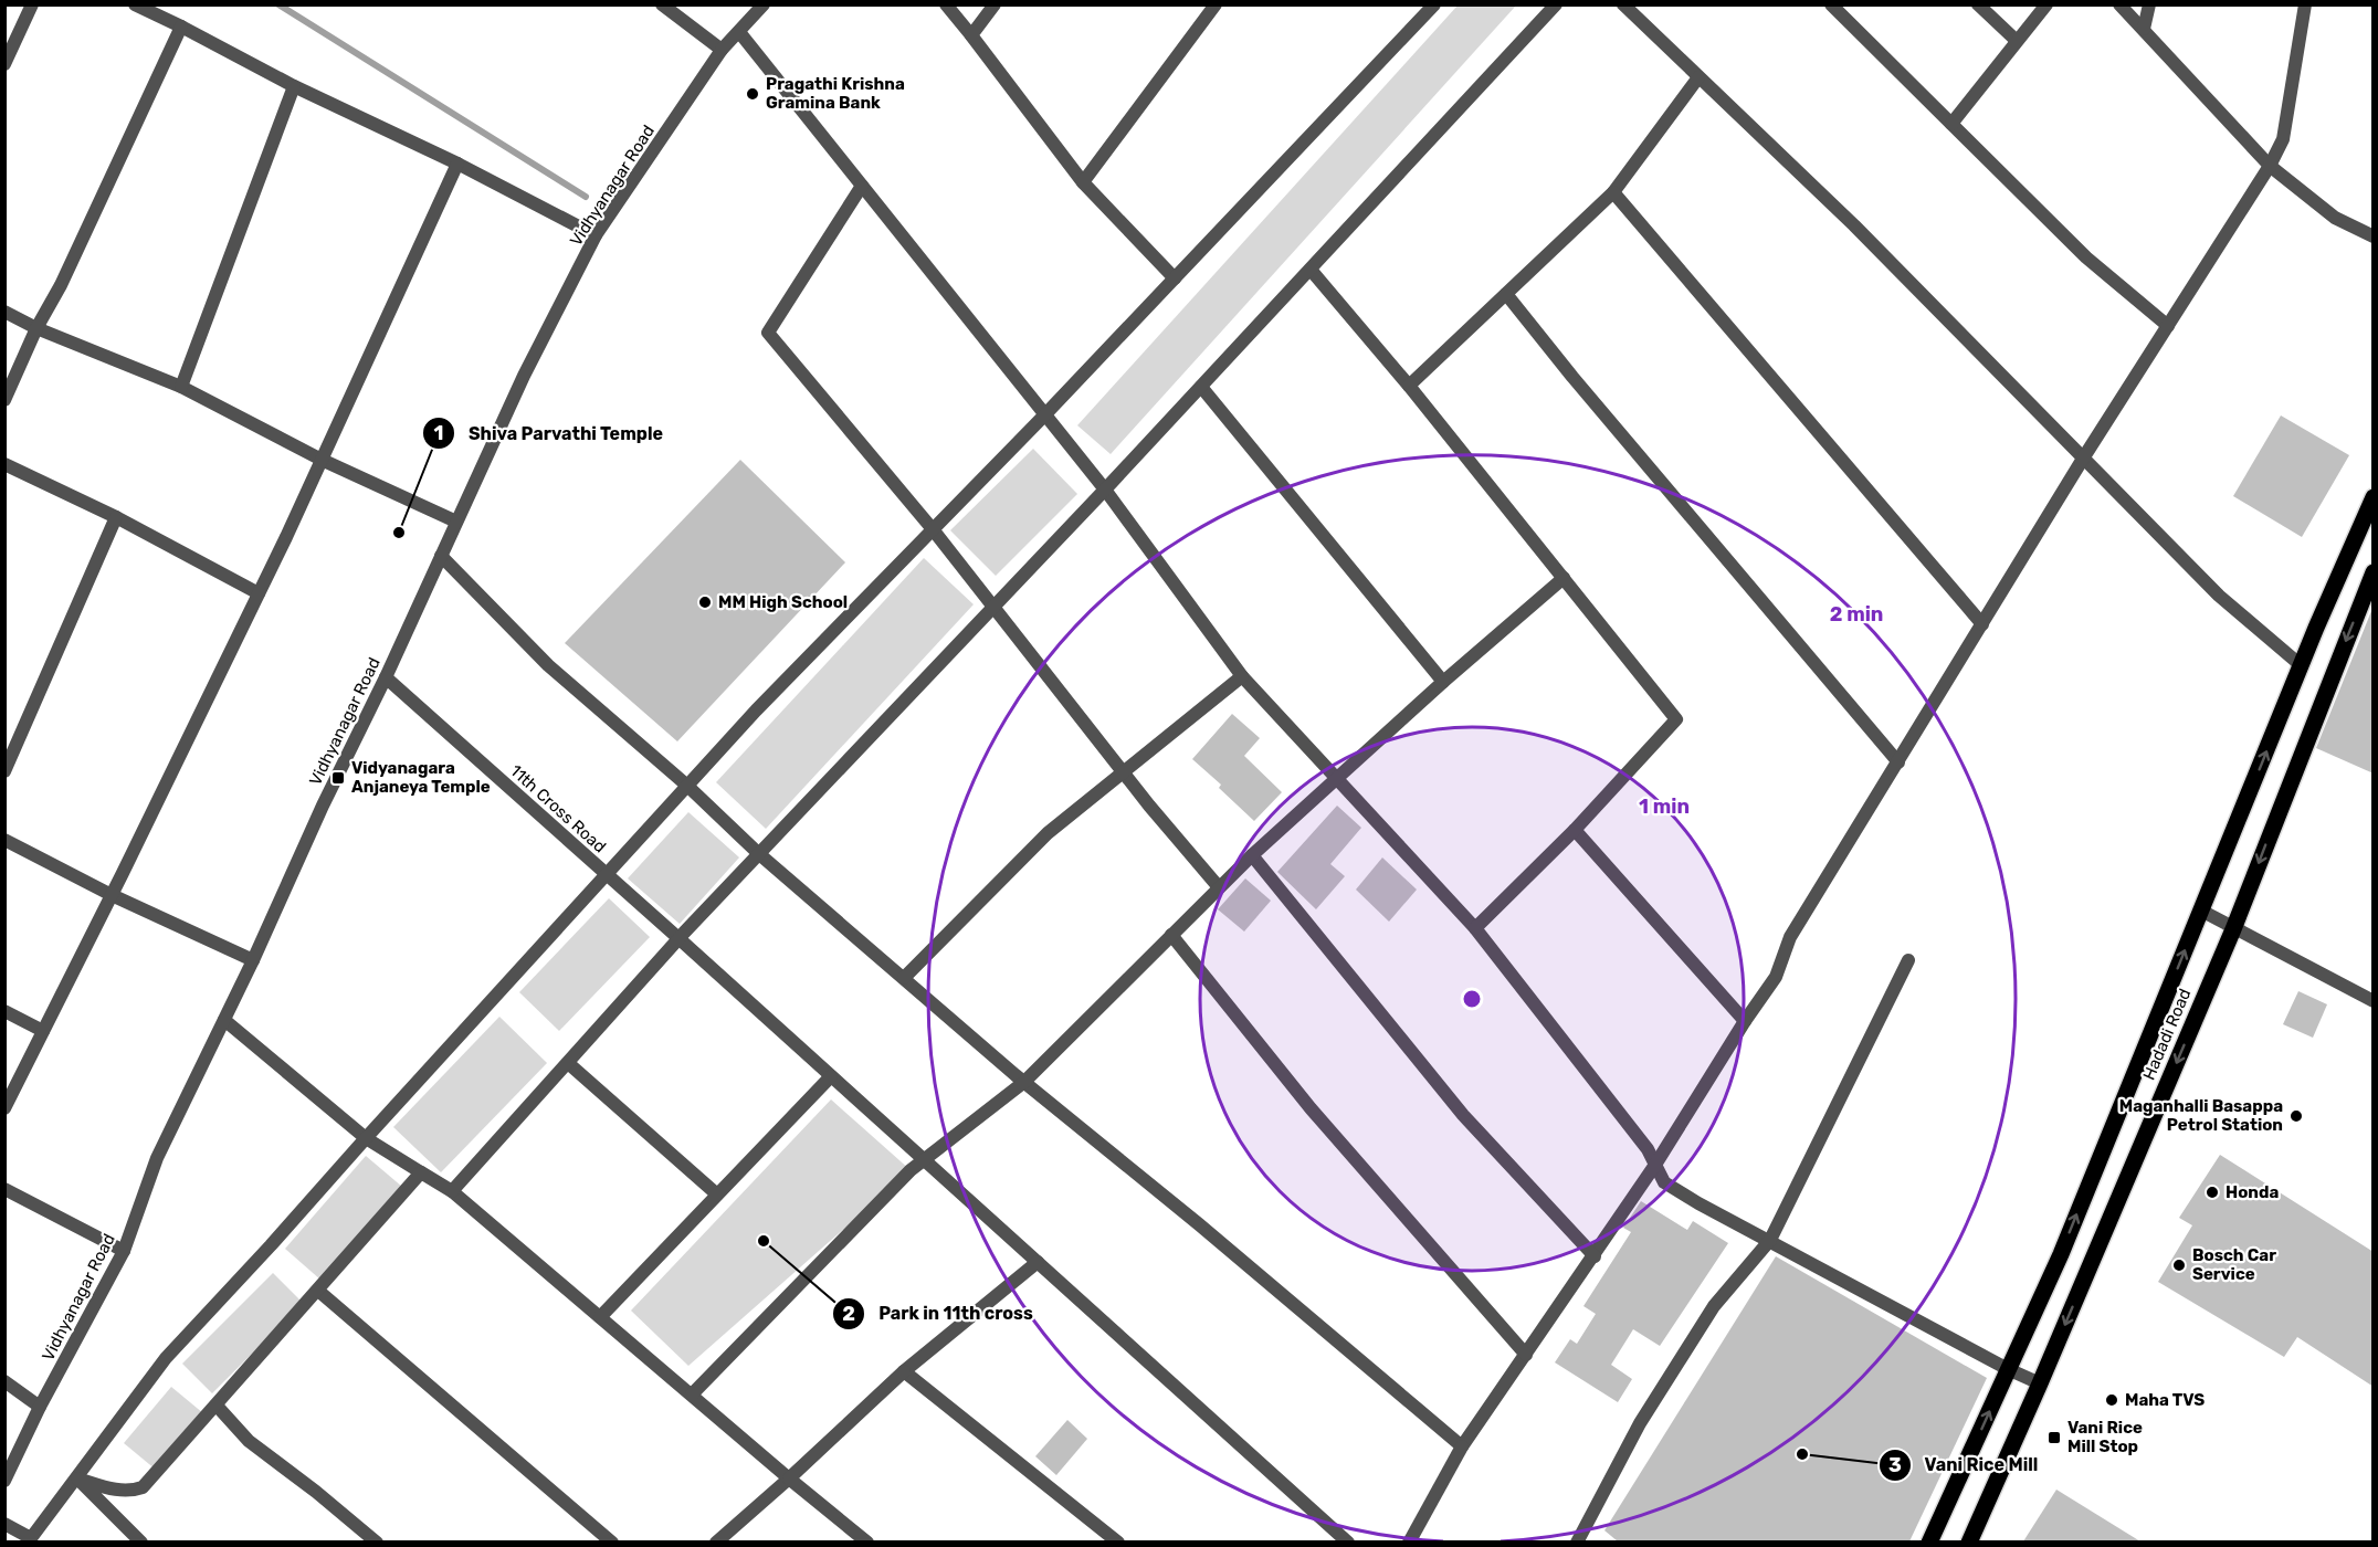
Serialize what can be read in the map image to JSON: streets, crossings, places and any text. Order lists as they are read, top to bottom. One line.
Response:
{"streets":{"main road":["Hadadi Road"],"street":["Vidhyanagar Road","11th Cross Road"]},"crossings":[["Vidhyanagar Road","11th Cross Road"]],"places":{"other":["Pragathi Krishna Gramina Bank","Shiva Parvathi Temple","MM High School","Maganhalli Basappa Petrol Station","Honda","Park in 11th cross","Bosch Car Service","Maha TVS","Vani Rice Mill"],"transit":["Vidyanagara Anjaneya Temple","Vani Rice Mill Stop"]},"rings":["2 min","1 min"]}
